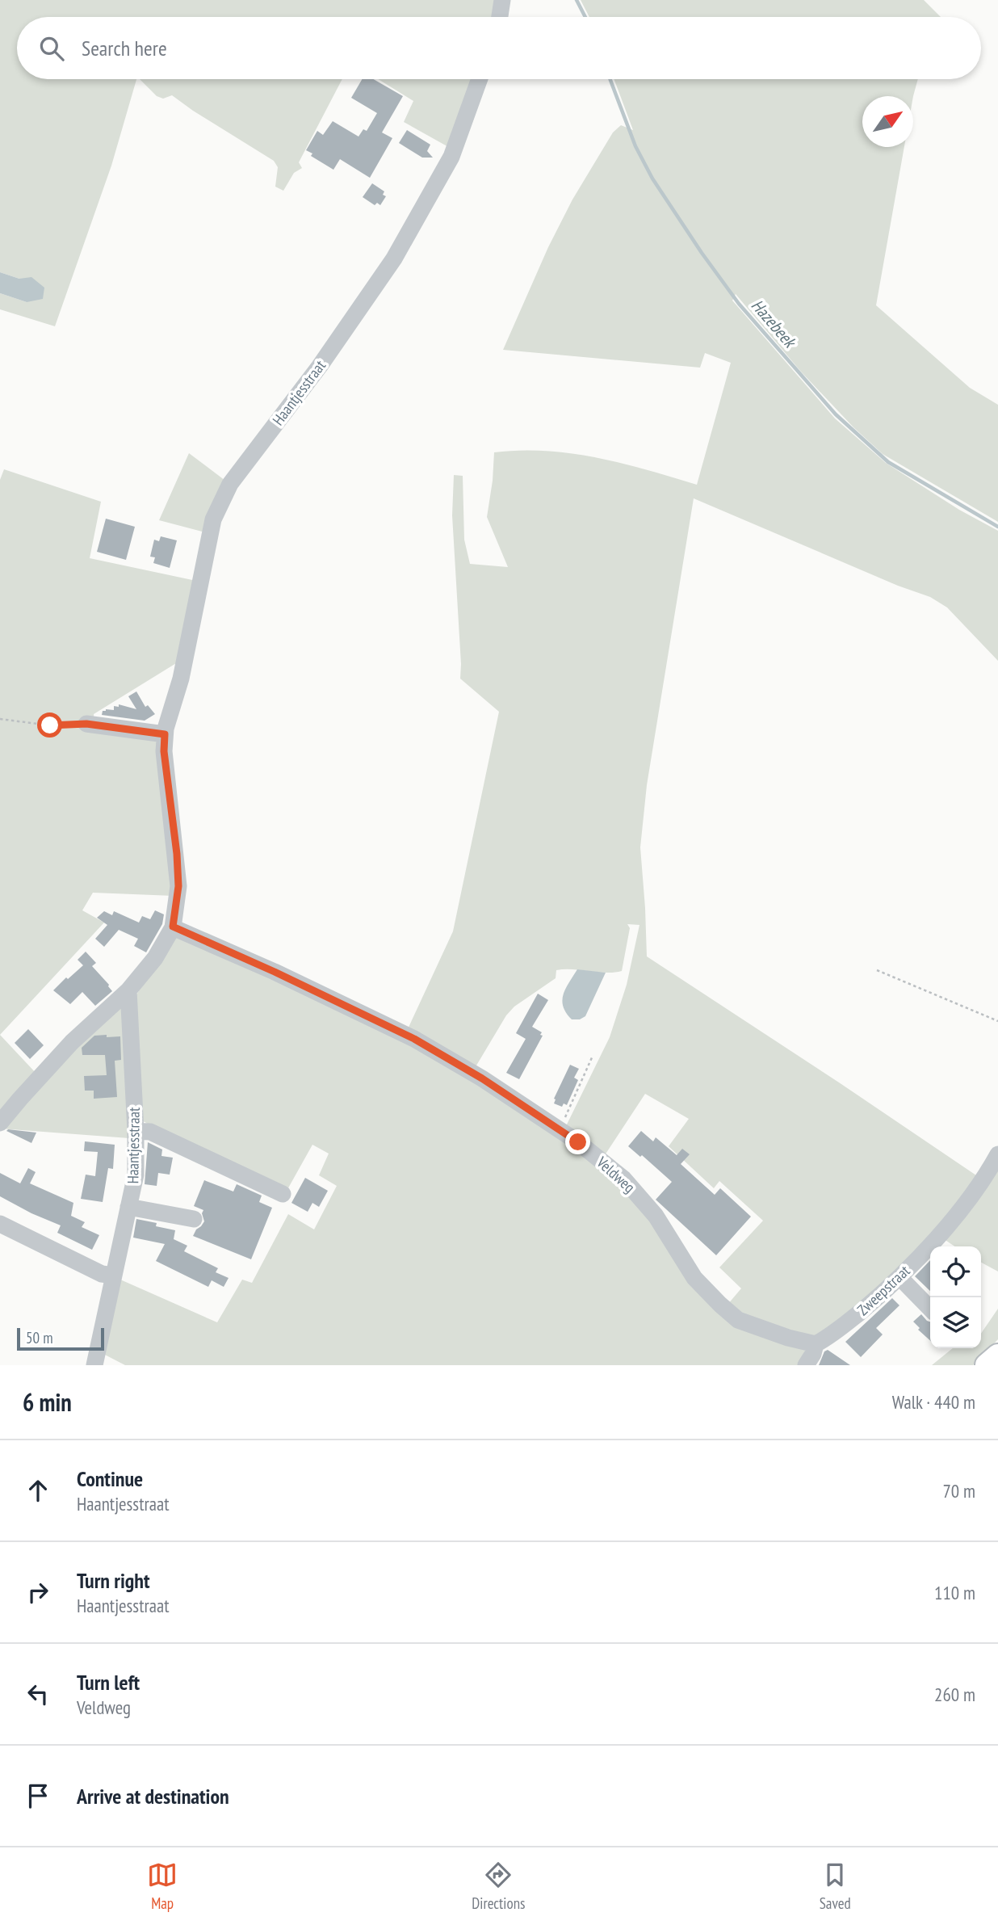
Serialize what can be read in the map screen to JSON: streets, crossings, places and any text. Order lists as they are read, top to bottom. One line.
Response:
{"streets":{"street":["Haantjesstraat","Veldweg","Zweepstraat"]},"crossings":[["Haantjesstraat","Veldweg"],["Veldweg","Zweepstraat"]],"water":["Hazebeek"],"scale_bar":"50 m","north":"top right","page":{"search":"Search here","scale":"50 m","heading":["6 min","Walk · 440 m"],"list":[["Continue","Haantjesstraat","70 m"],["Turn right","Haantjesstraat","110 m"],["Turn left","Veldweg","260 m"],"Arrive at destination"],"nav":["Map","Directions","Saved"]}}
